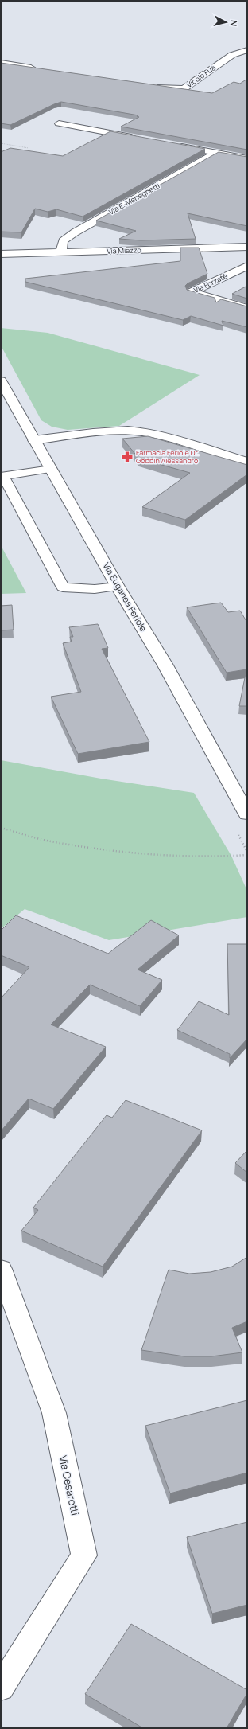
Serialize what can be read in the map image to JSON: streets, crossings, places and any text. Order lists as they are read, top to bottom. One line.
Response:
{"streets":{"street":["Vicolo Fuà","Via E. Meneghetti","Via Miazzo","Via Forzatè","Via Euganea Feriole","Via Cesarotti"]},"crossings":[["Via E. Meneghetti","Via Miazzo"]],"places":{"pharmacy":["Farmacia Feriole Dr. Gobbin Alessandro"]},"north":"right"}
